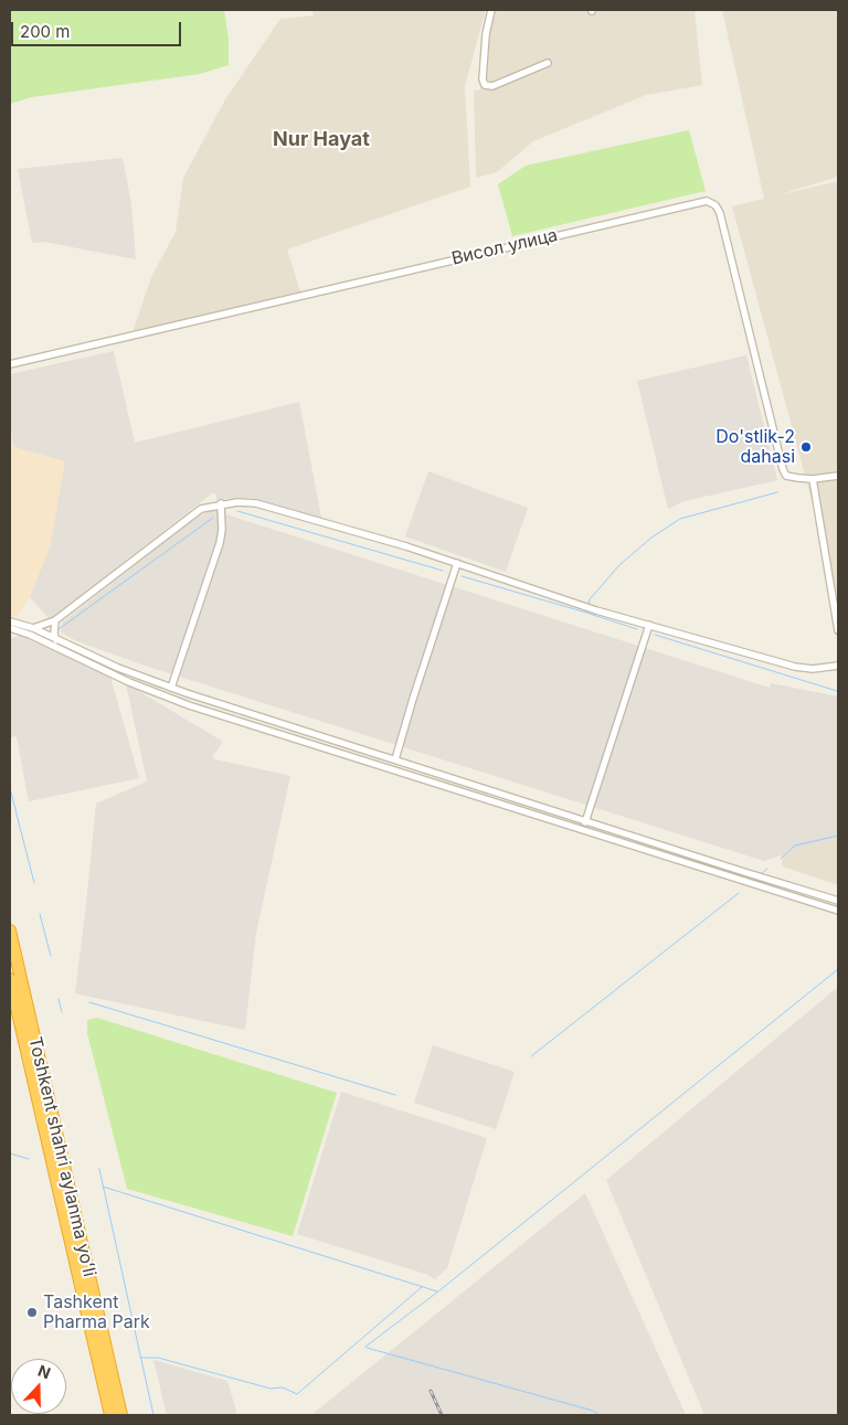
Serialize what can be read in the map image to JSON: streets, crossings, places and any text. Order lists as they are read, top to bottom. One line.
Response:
{"streets":{"highway":["Toshkent shahri aylanma yoʻli"],"street":["Висол улица"]},"districts":["Nur Hayat"],"places":["Do'stlik-2 dahasi","Tashkent Pharma Park"],"scale_bar":"200 m","north":"top"}
